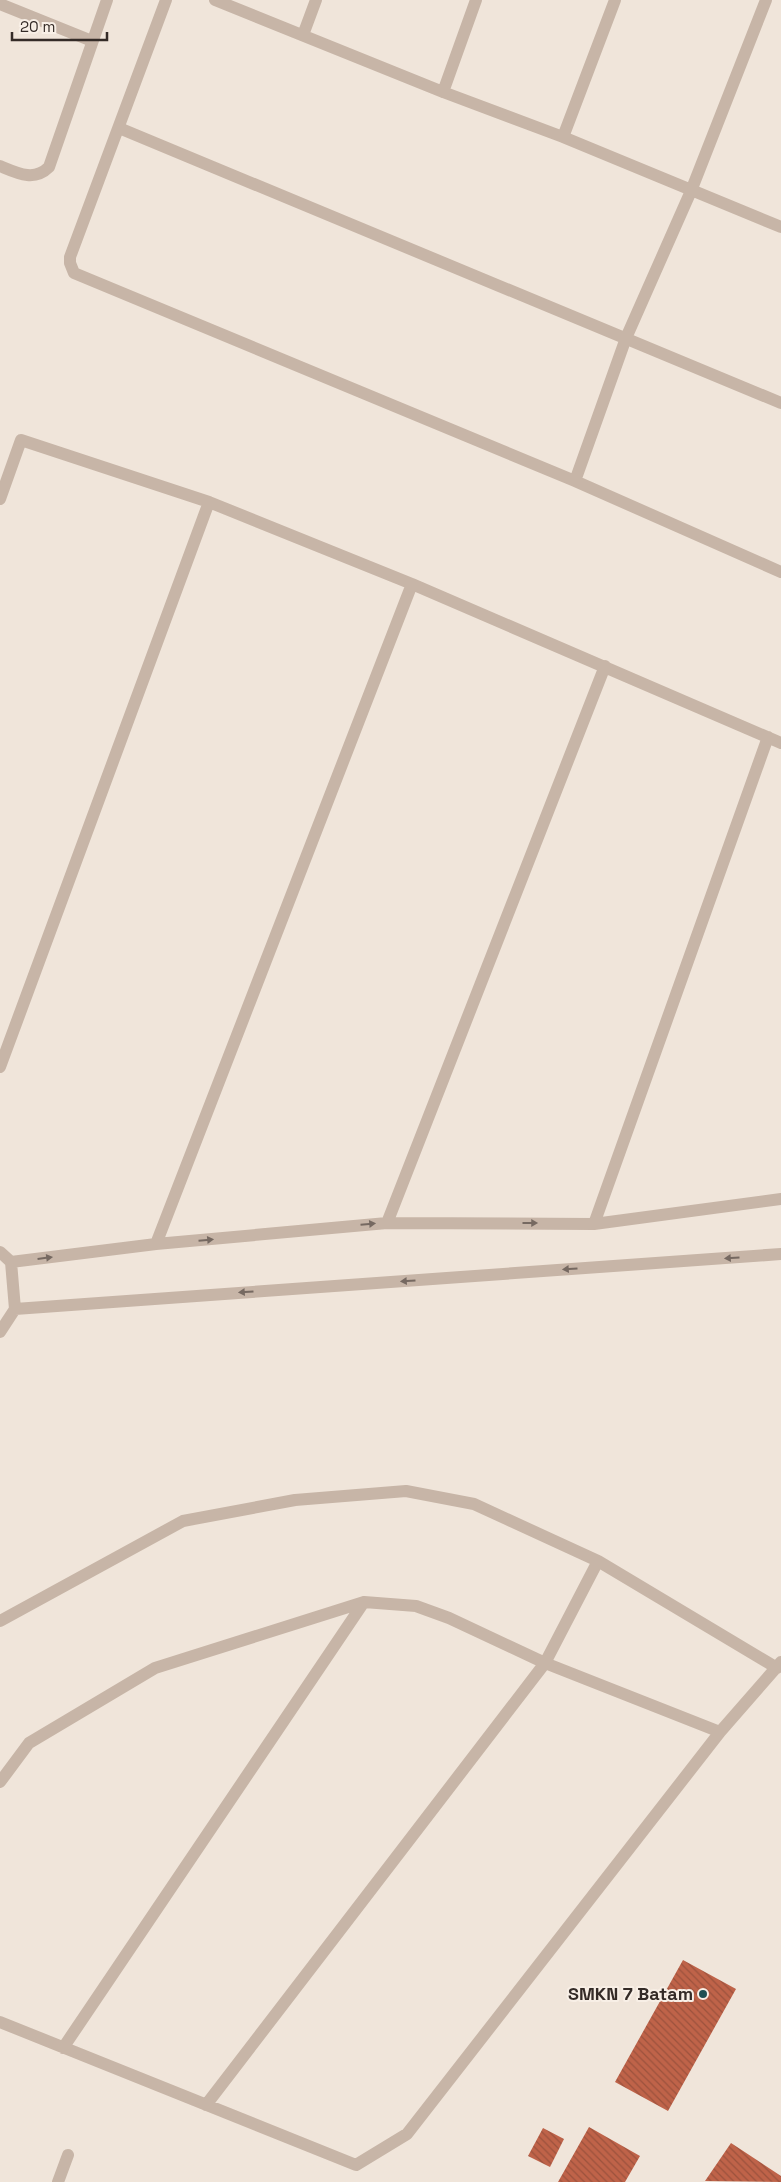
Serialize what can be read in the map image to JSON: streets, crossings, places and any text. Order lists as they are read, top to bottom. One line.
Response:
{"places":["SMKN 7 Batam"],"scale_bar":"20 m"}
